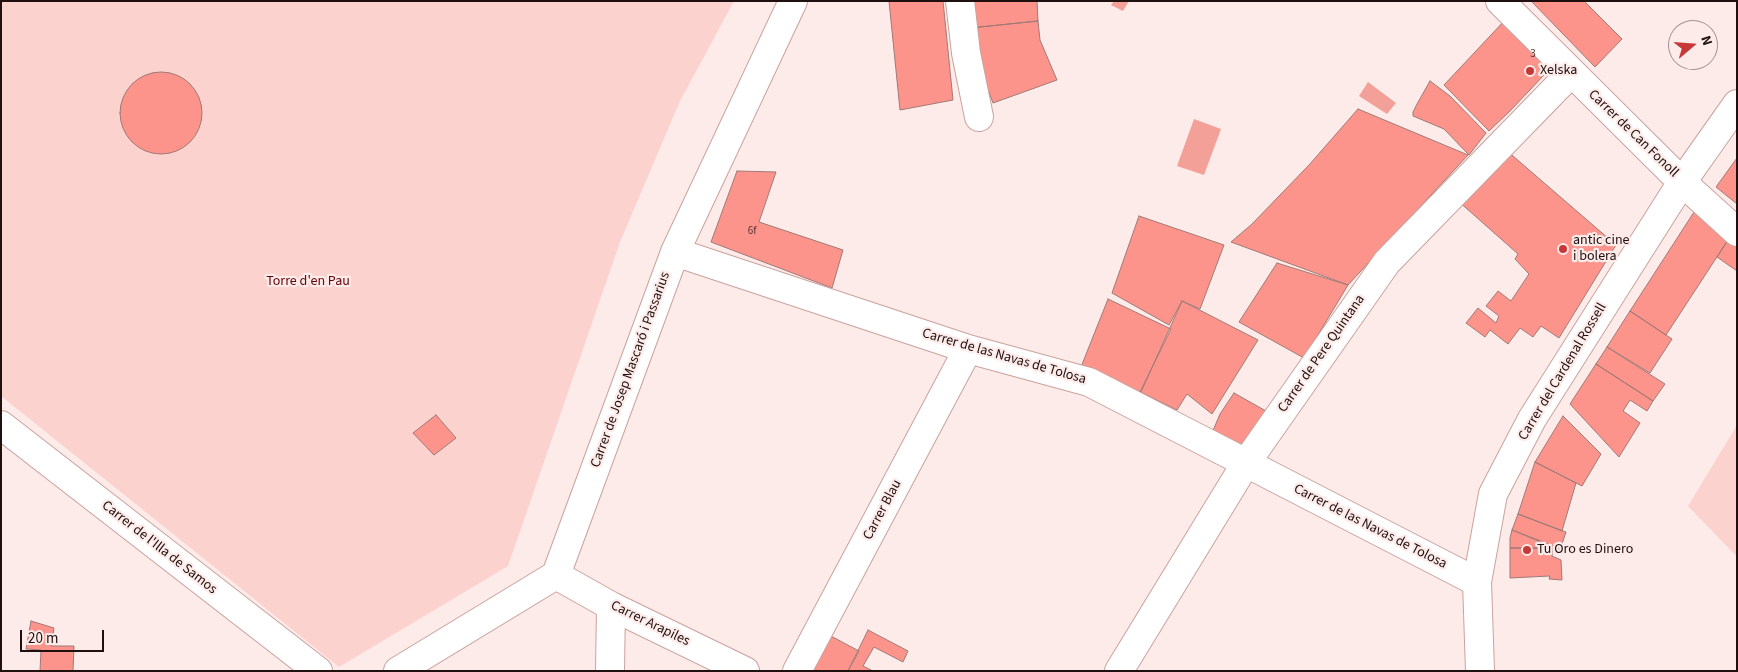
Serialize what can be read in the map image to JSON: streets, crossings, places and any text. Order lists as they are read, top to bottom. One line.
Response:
{"streets":{"street":["Carrer de Can Fonoll","Carrer de Pere Quintana","Carrer de las Navas de Tolosa","Carrer de Josep Mascaró i Passarius","Carrer del Cardenal Rossell","Carrer Blau","Carrer de l'Illa de Samos","Carrer Arapiles"]},"crossings":[["Carrer de Can Fonoll","Carrer de Pere Quintana"],["Carrer de Can Fonoll","Carrer del Cardenal Rossell"],["Carrer de Pere Quintana","Carrer de las Navas de Tolosa"],["Carrer de las Navas de Tolosa","Carrer de Josep Mascaró i Passarius"],["Carrer de las Navas de Tolosa","Carrer del Cardenal Rossell"],["Carrer de las Navas de Tolosa","Carrer Blau"],["Carrer de Josep Mascaró i Passarius","Carrer Arapiles"]],"parks":["Torre d'en Pau"],"places":["Xelska","antic cine i bolera","Tu Oro es Dinero"],"house_numbers":["3","6f"],"scale_bar":"20 m","north":"right"}
